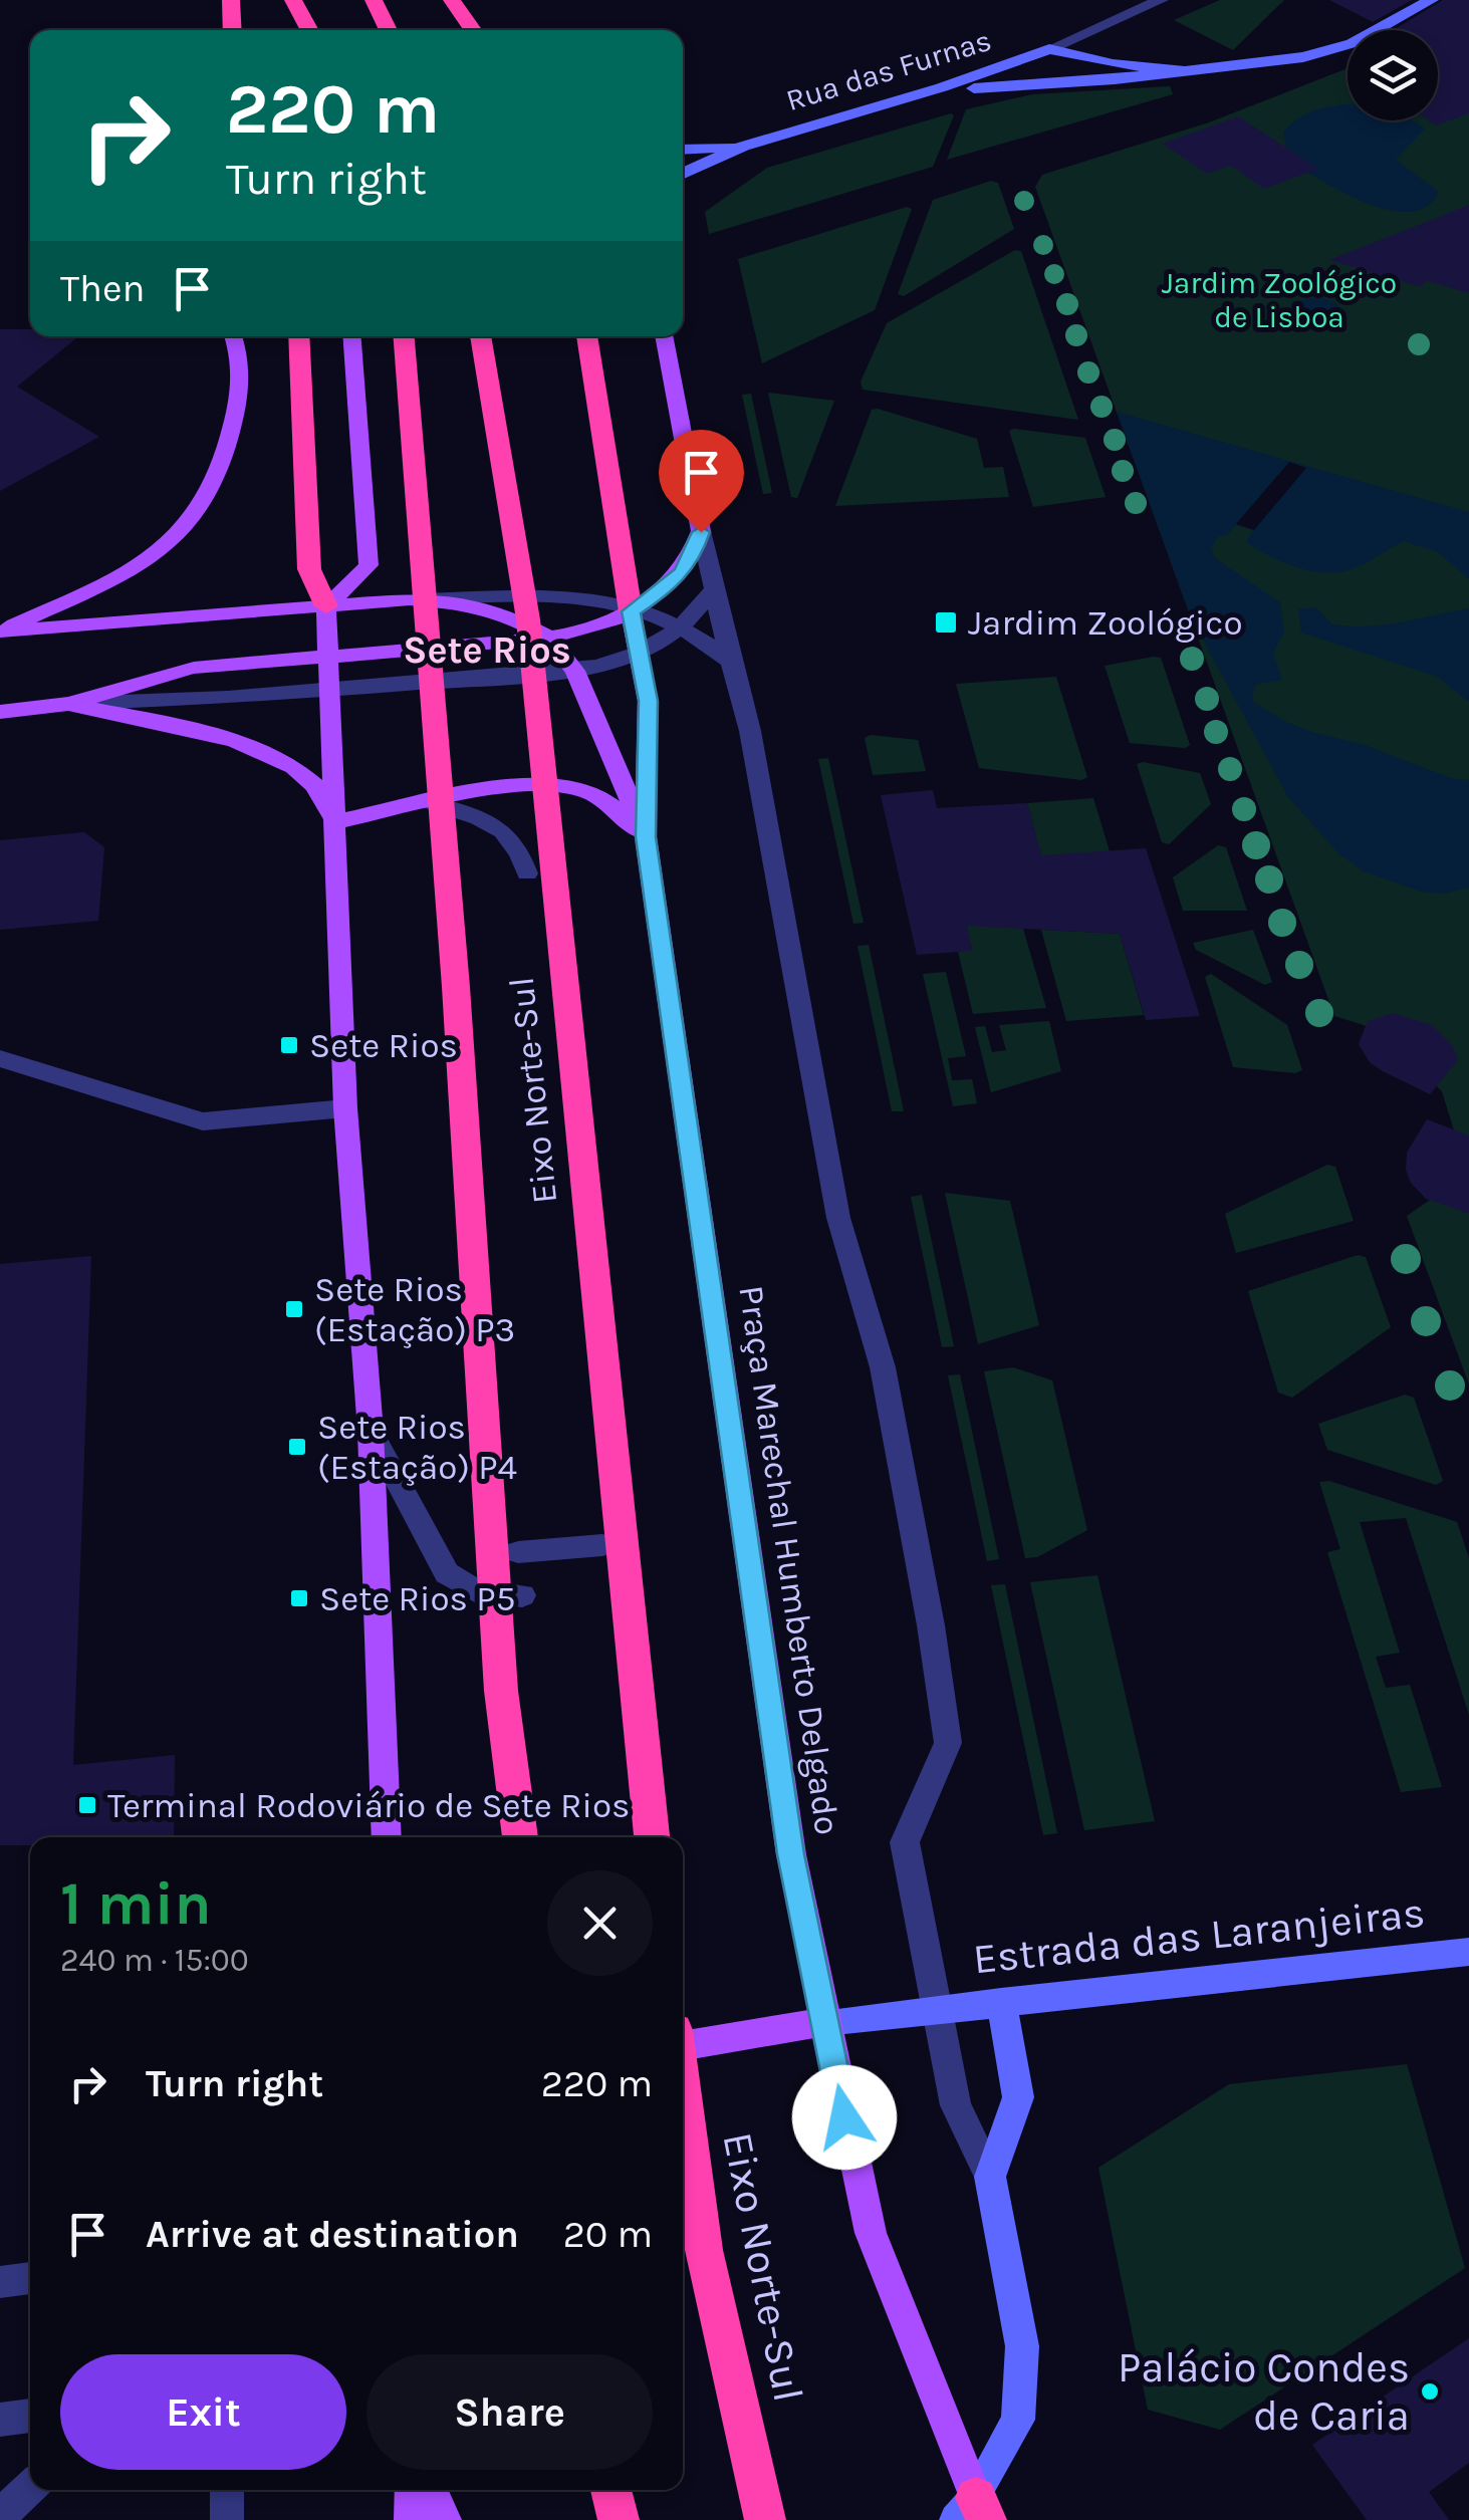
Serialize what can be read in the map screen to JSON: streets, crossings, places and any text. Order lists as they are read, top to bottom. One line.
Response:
{"streets":{"highway":["Eixo Norte-Sul"],"main road":["Praça Marechal Humberto Delgado"],"street":["Rua das Furnas","Estrada das Laranjeiras"]},"crossings":[["Praça Marechal Humberto Delgado","Estrada das Laranjeiras"]],"districts":["Sete Rios"],"parks":["Jardim Zoológico de Lisboa"],"places":{"transit":["Jardim Zoológico","Sete Rios","Sete Rios (Estação) P3","Sete Rios (Estação) P4","Sete Rios P5","Terminal Rodoviário de Sete Rios"],"other":["Palácio Condes de Caria"]},"page":{"turn":["220 m","Turn right"],"then":"Then","heading":["1 min","240 m · 15:00"],"list":[{"name":"Turn right","value":"220 m"},{"name":"Arrive at destination","value":"20 m"}],"buttons":["Exit","Share"]}}
